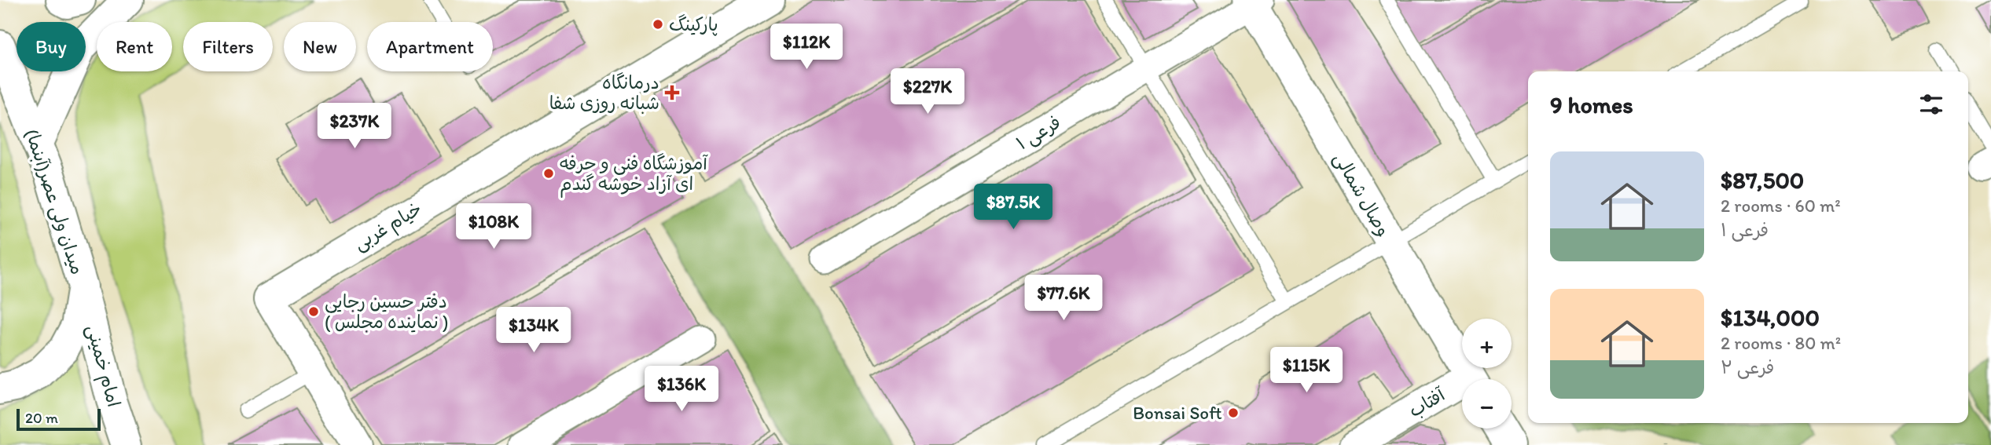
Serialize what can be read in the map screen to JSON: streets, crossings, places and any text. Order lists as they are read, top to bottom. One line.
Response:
{"streets":{"street":["فرعی ۱","وصال شمالی","میدان ولی عصر(آبنما)","خیام غربی","امام خمینی","آفتاب"]},"crossings":[["فرعی ۱","وصال شمالی"],["میدان ولی عصر(آبنما)","امام خمینی"]],"places":{"other":["پارکینگ","آموزشگاه فنی و حرفه ای آزاد خوشه گندم","دفتر حسین رجایی ( نماینده مجلس )","Bonsai Soft"],"health":["درمانگاه شبانه روزی شفا"]},"scale_bar":"20 m","page":{"chip":["Buy","Rent","Filters","New","Apartment"],"price":["$112K","$227K","$237K","$87.5K","$108K","$77.6K","$134K","$115K","$136K"],"heading":"9 homes","list":[{"name":"$87,500","note":"2 rooms · 60 m² · فرعی ۱"},{"name":"$134,000","note":"2 rooms · 80 m² · فرعی ۲"}],"map_buttons":["+","−"],"scale":"20 m"}}
